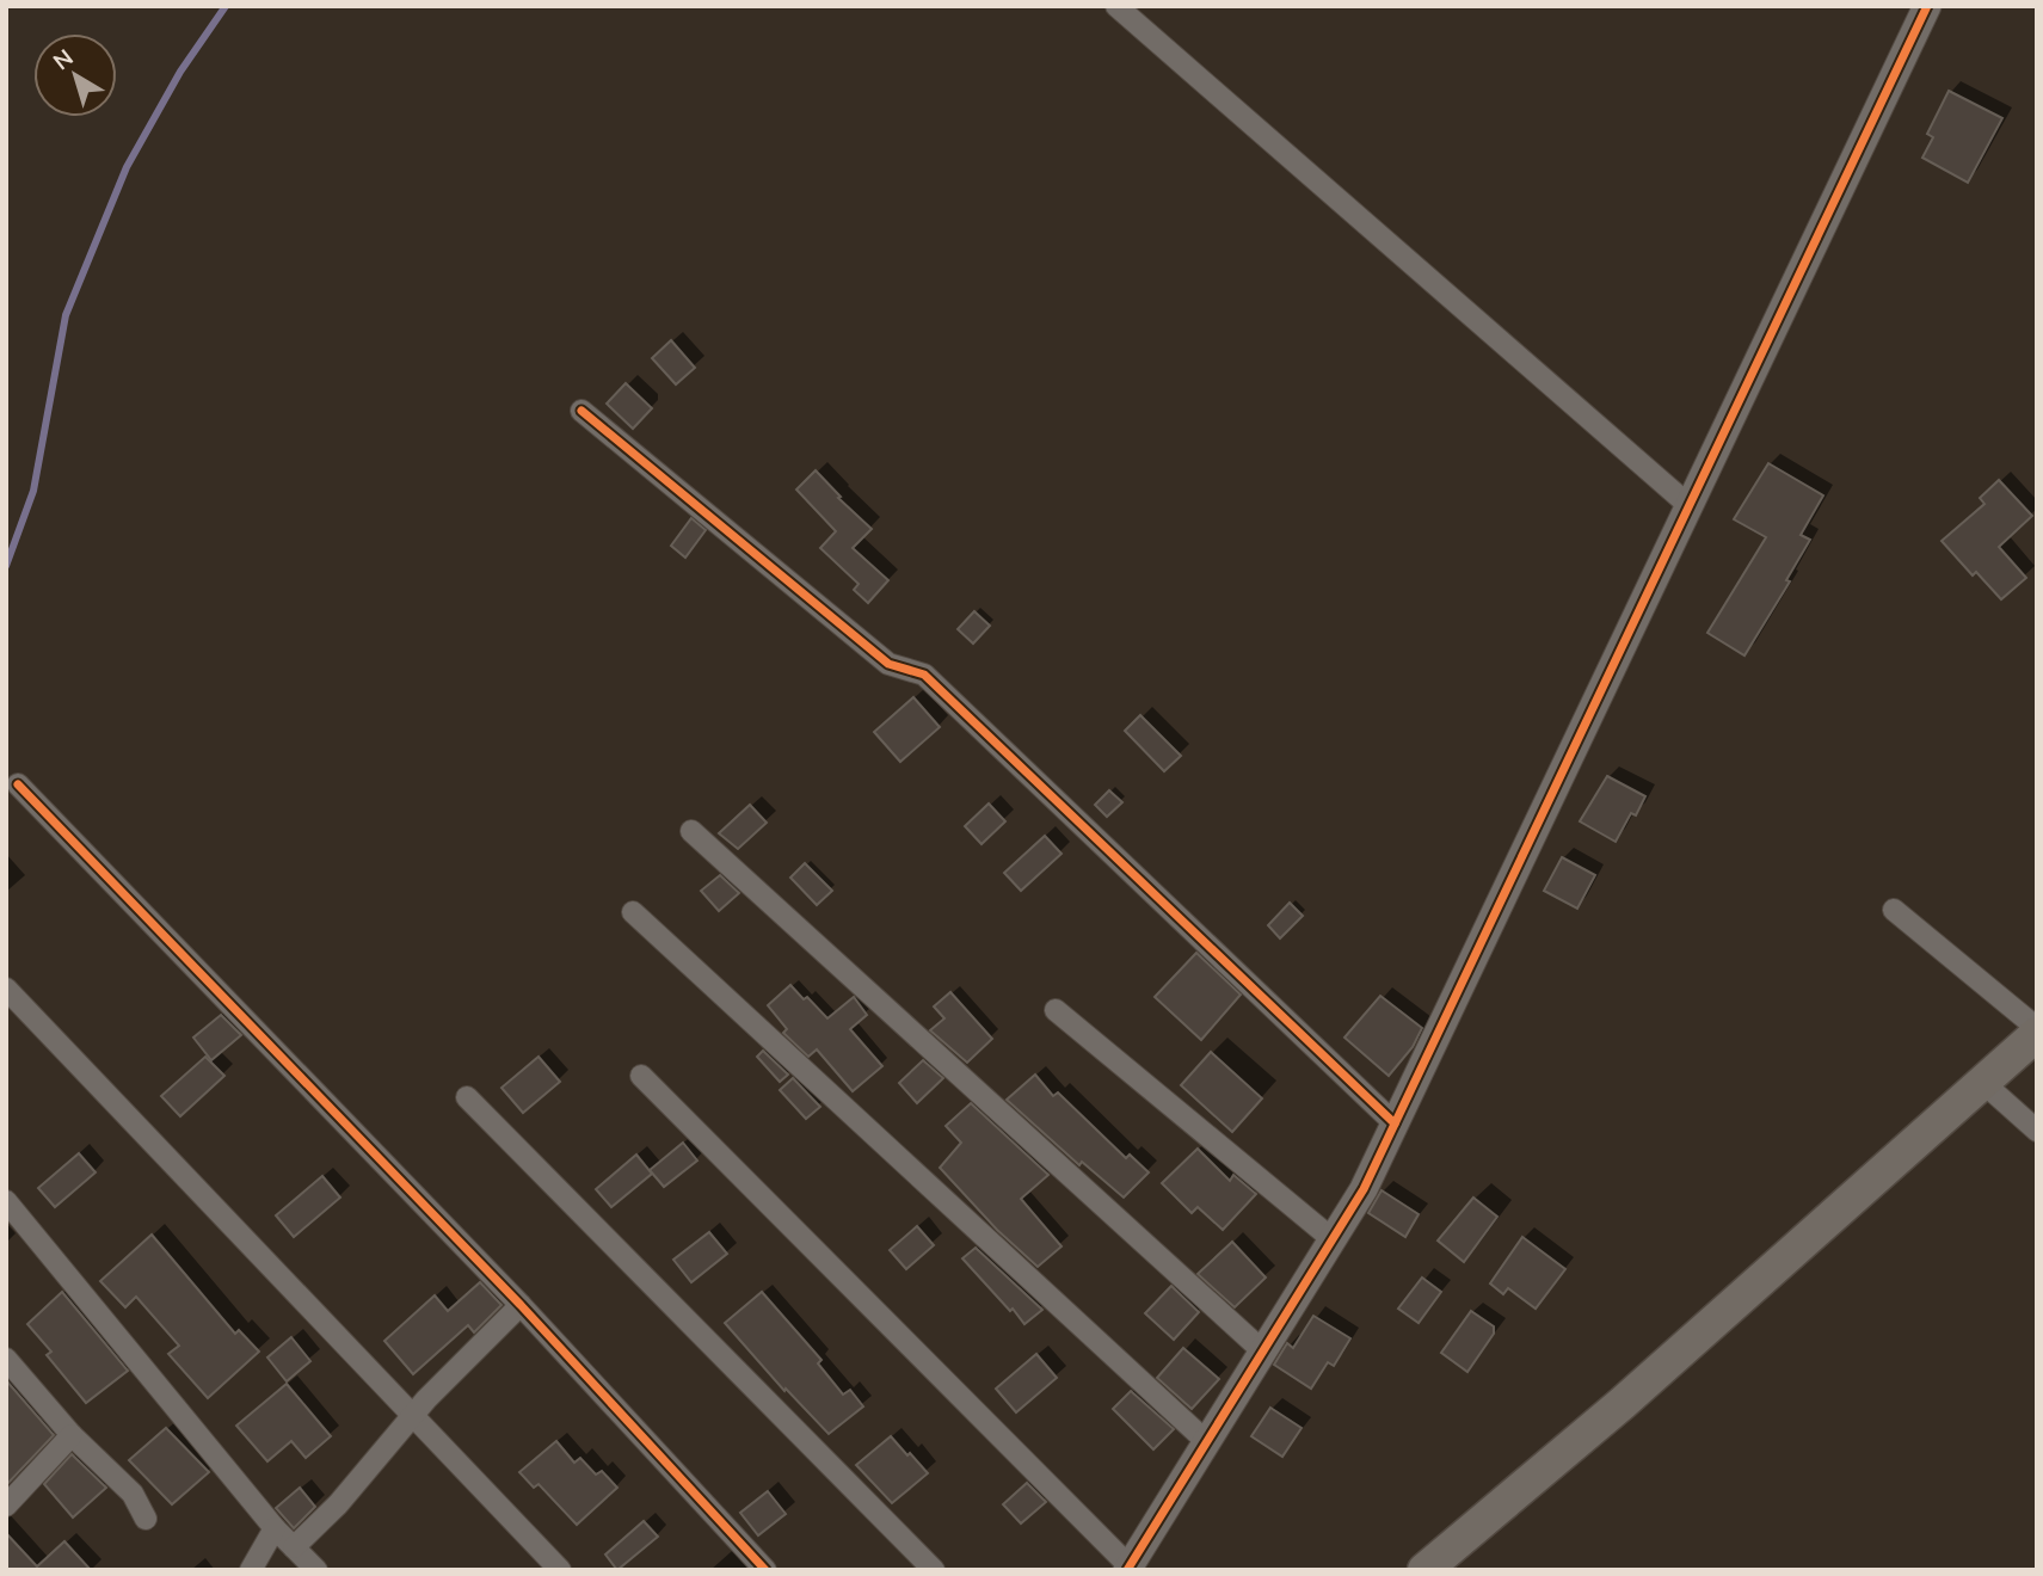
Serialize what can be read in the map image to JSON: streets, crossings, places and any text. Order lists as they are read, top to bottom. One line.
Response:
{"north":"top left"}
